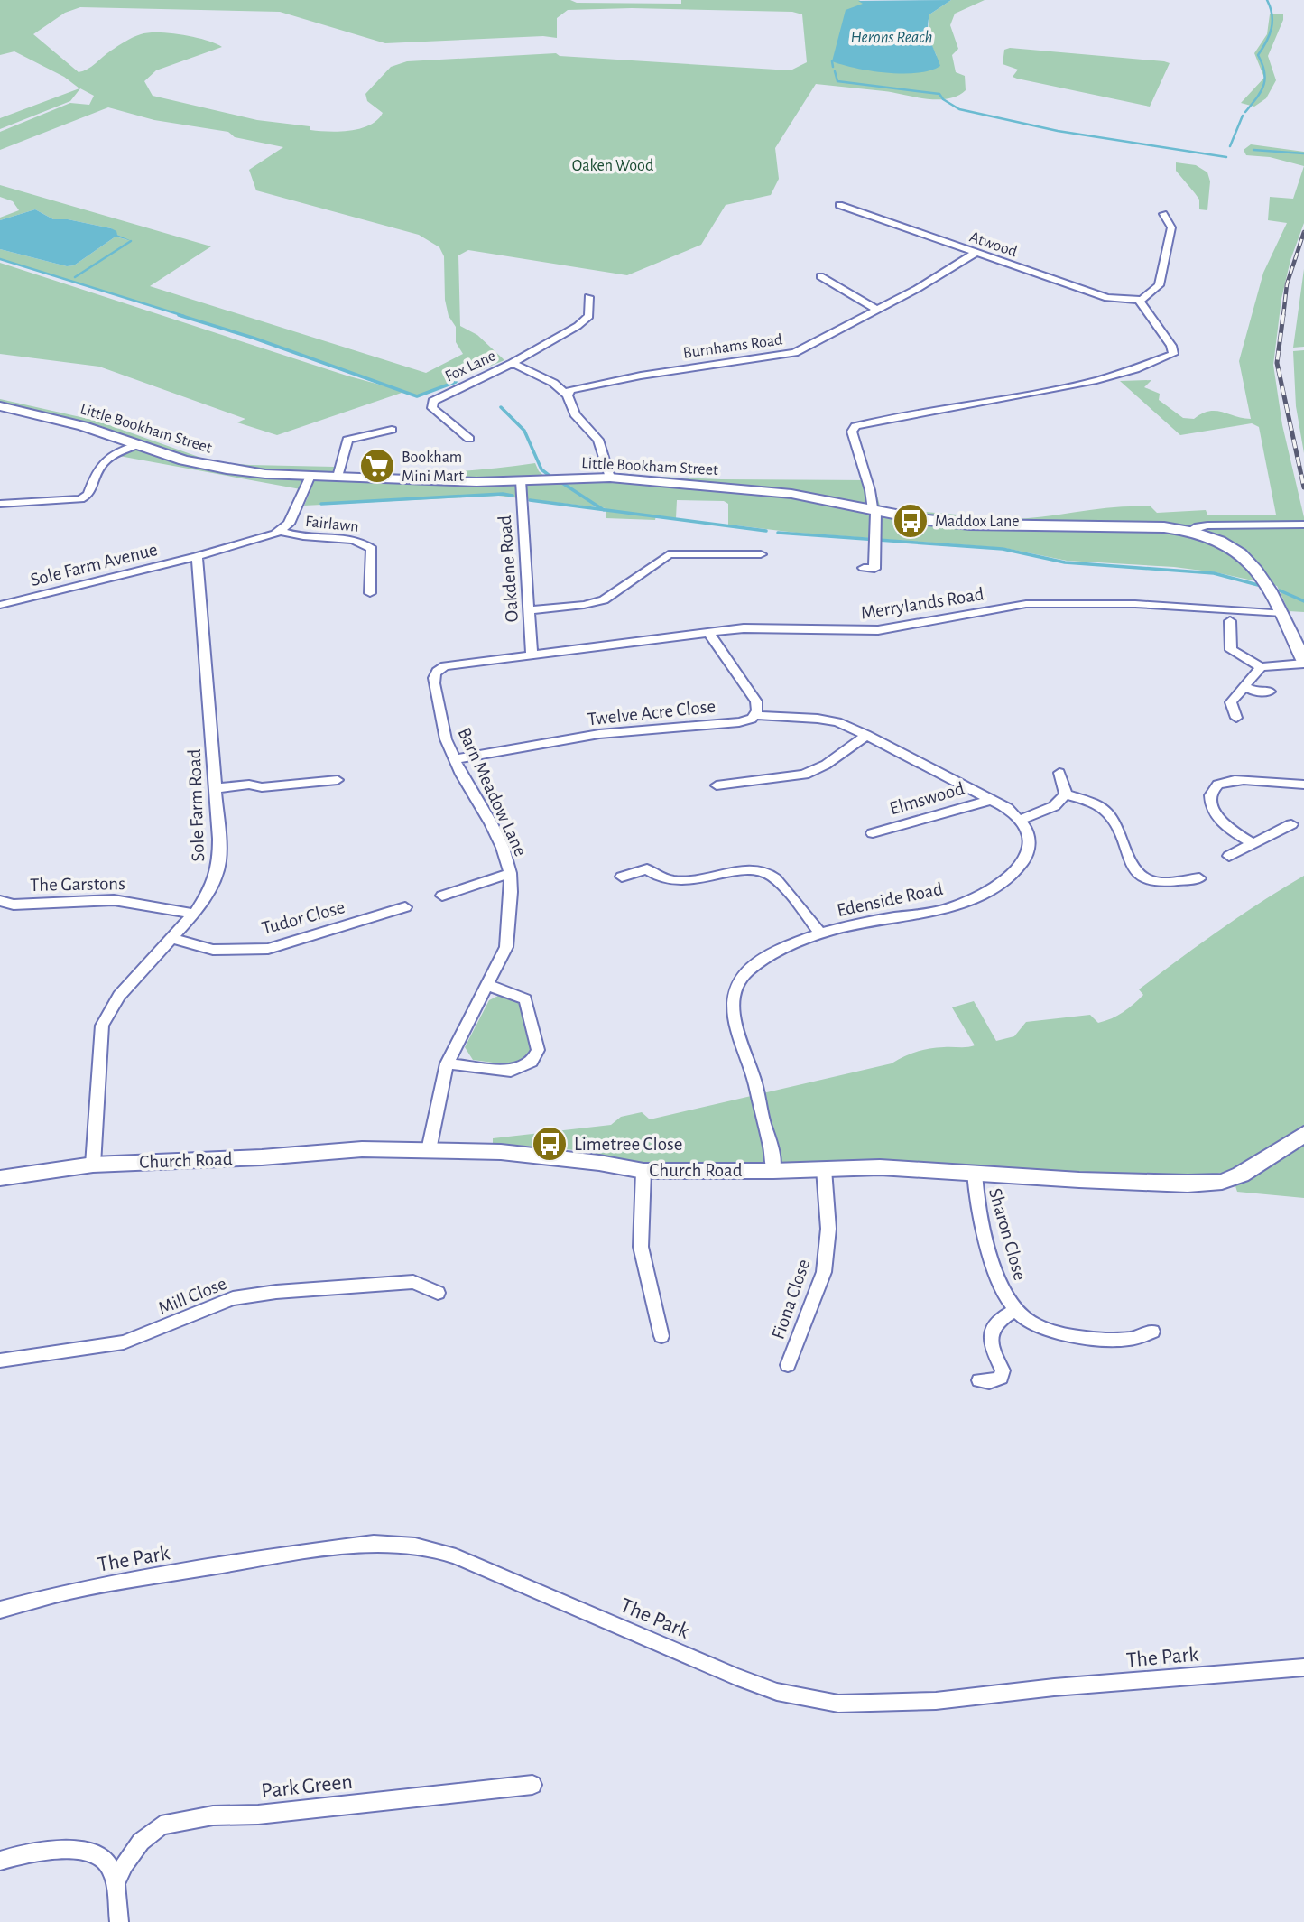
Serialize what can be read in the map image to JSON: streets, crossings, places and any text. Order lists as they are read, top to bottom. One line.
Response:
{"streets":{"street":["Atwood","Burnhams Road","Fox Lane","Little Bookham Street","Fairlawn","Sole Farm Avenue","Oakdene Road","Merrylands Road","Twelve Acre Close","Barn Meadow Lane","Elmswood","Sole Farm Road","The Garstons","Edenside Road","Tudor Close","Church Road","Sharon Close","Mill Close","Fiona Close","The Park","Park Green"]},"crossings":[["Atwood","Burnhams Road"],["Burnhams Road","Fox Lane"],["Little Bookham Street","Oakdene Road"],["Little Bookham Street","Merrylands Road"],["Sole Farm Avenue","Sole Farm Road"],["Oakdene Road","Merrylands Road"],["Oakdene Road","Barn Meadow Lane"],["Merrylands Road","Barn Meadow Lane"],["Twelve Acre Close","Barn Meadow Lane"],["Barn Meadow Lane","Church Road"],["Sole Farm Road","The Garstons"],["Sole Farm Road","Tudor Close"],["Sole Farm Road","Church Road"],["Edenside Road","Church Road"],["Church Road","Sharon Close"],["Church Road","Fiona Close"]],"water":["Herons Reach"],"parks":["Oaken Wood"],"places":{"supermarket":["Bookham Mini Mart"],"bus stop":["Maddox Lane","Limetree Close"]}}
